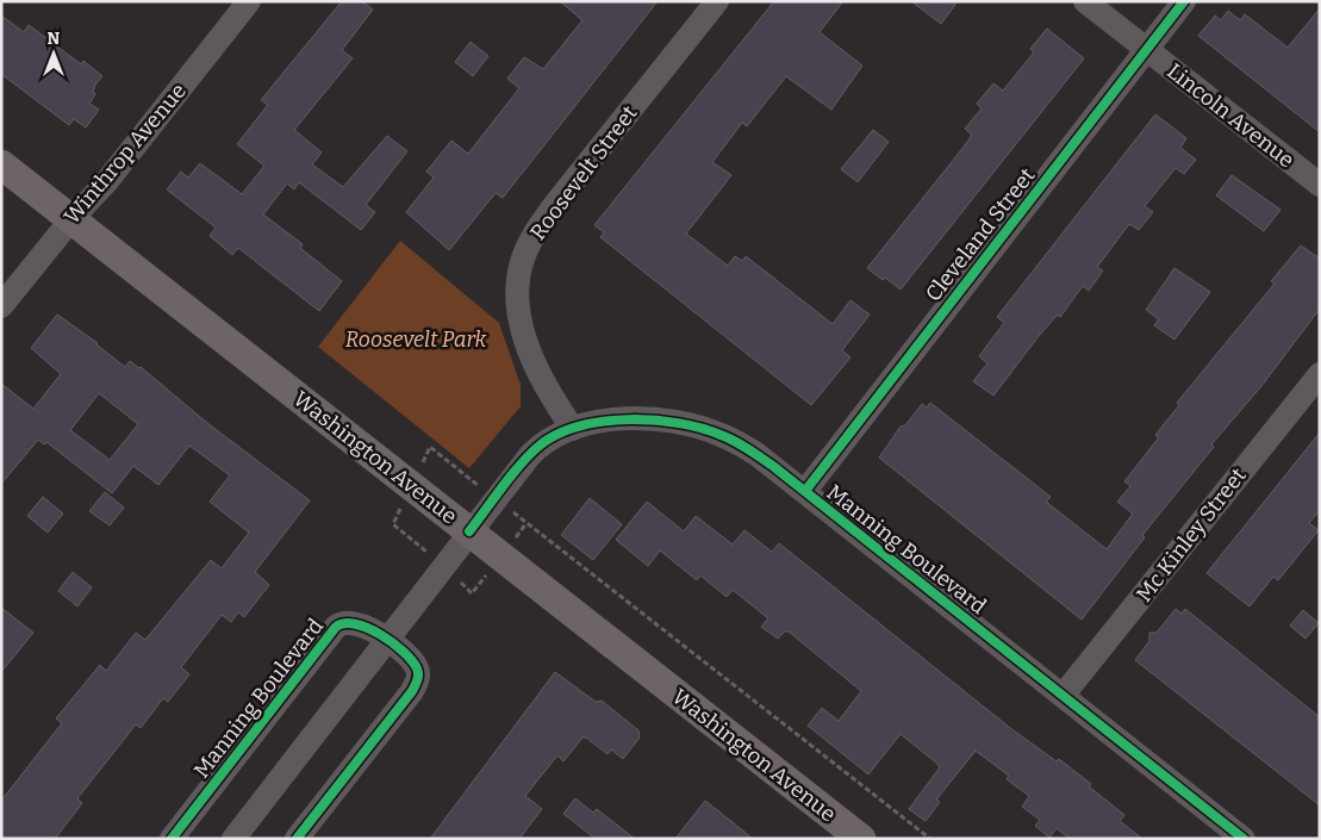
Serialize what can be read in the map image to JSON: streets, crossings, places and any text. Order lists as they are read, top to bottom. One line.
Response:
{"streets":{"main road":["Washington Avenue"],"street":["Lincoln Avenue","Winthrop Avenue","Roosevelt Street","Cleveland Street","Mc Kinley Street","Manning Boulevard"]},"crossings":[["Lincoln Avenue","Cleveland Street"],["Winthrop Avenue","Washington Avenue"],["Roosevelt Street","Manning Boulevard"],["Cleveland Street","Manning Boulevard"],["Washington Avenue","Manning Boulevard"],["Mc Kinley Street","Manning Boulevard"]],"parks":["Roosevelt Park"],"north":"top"}
